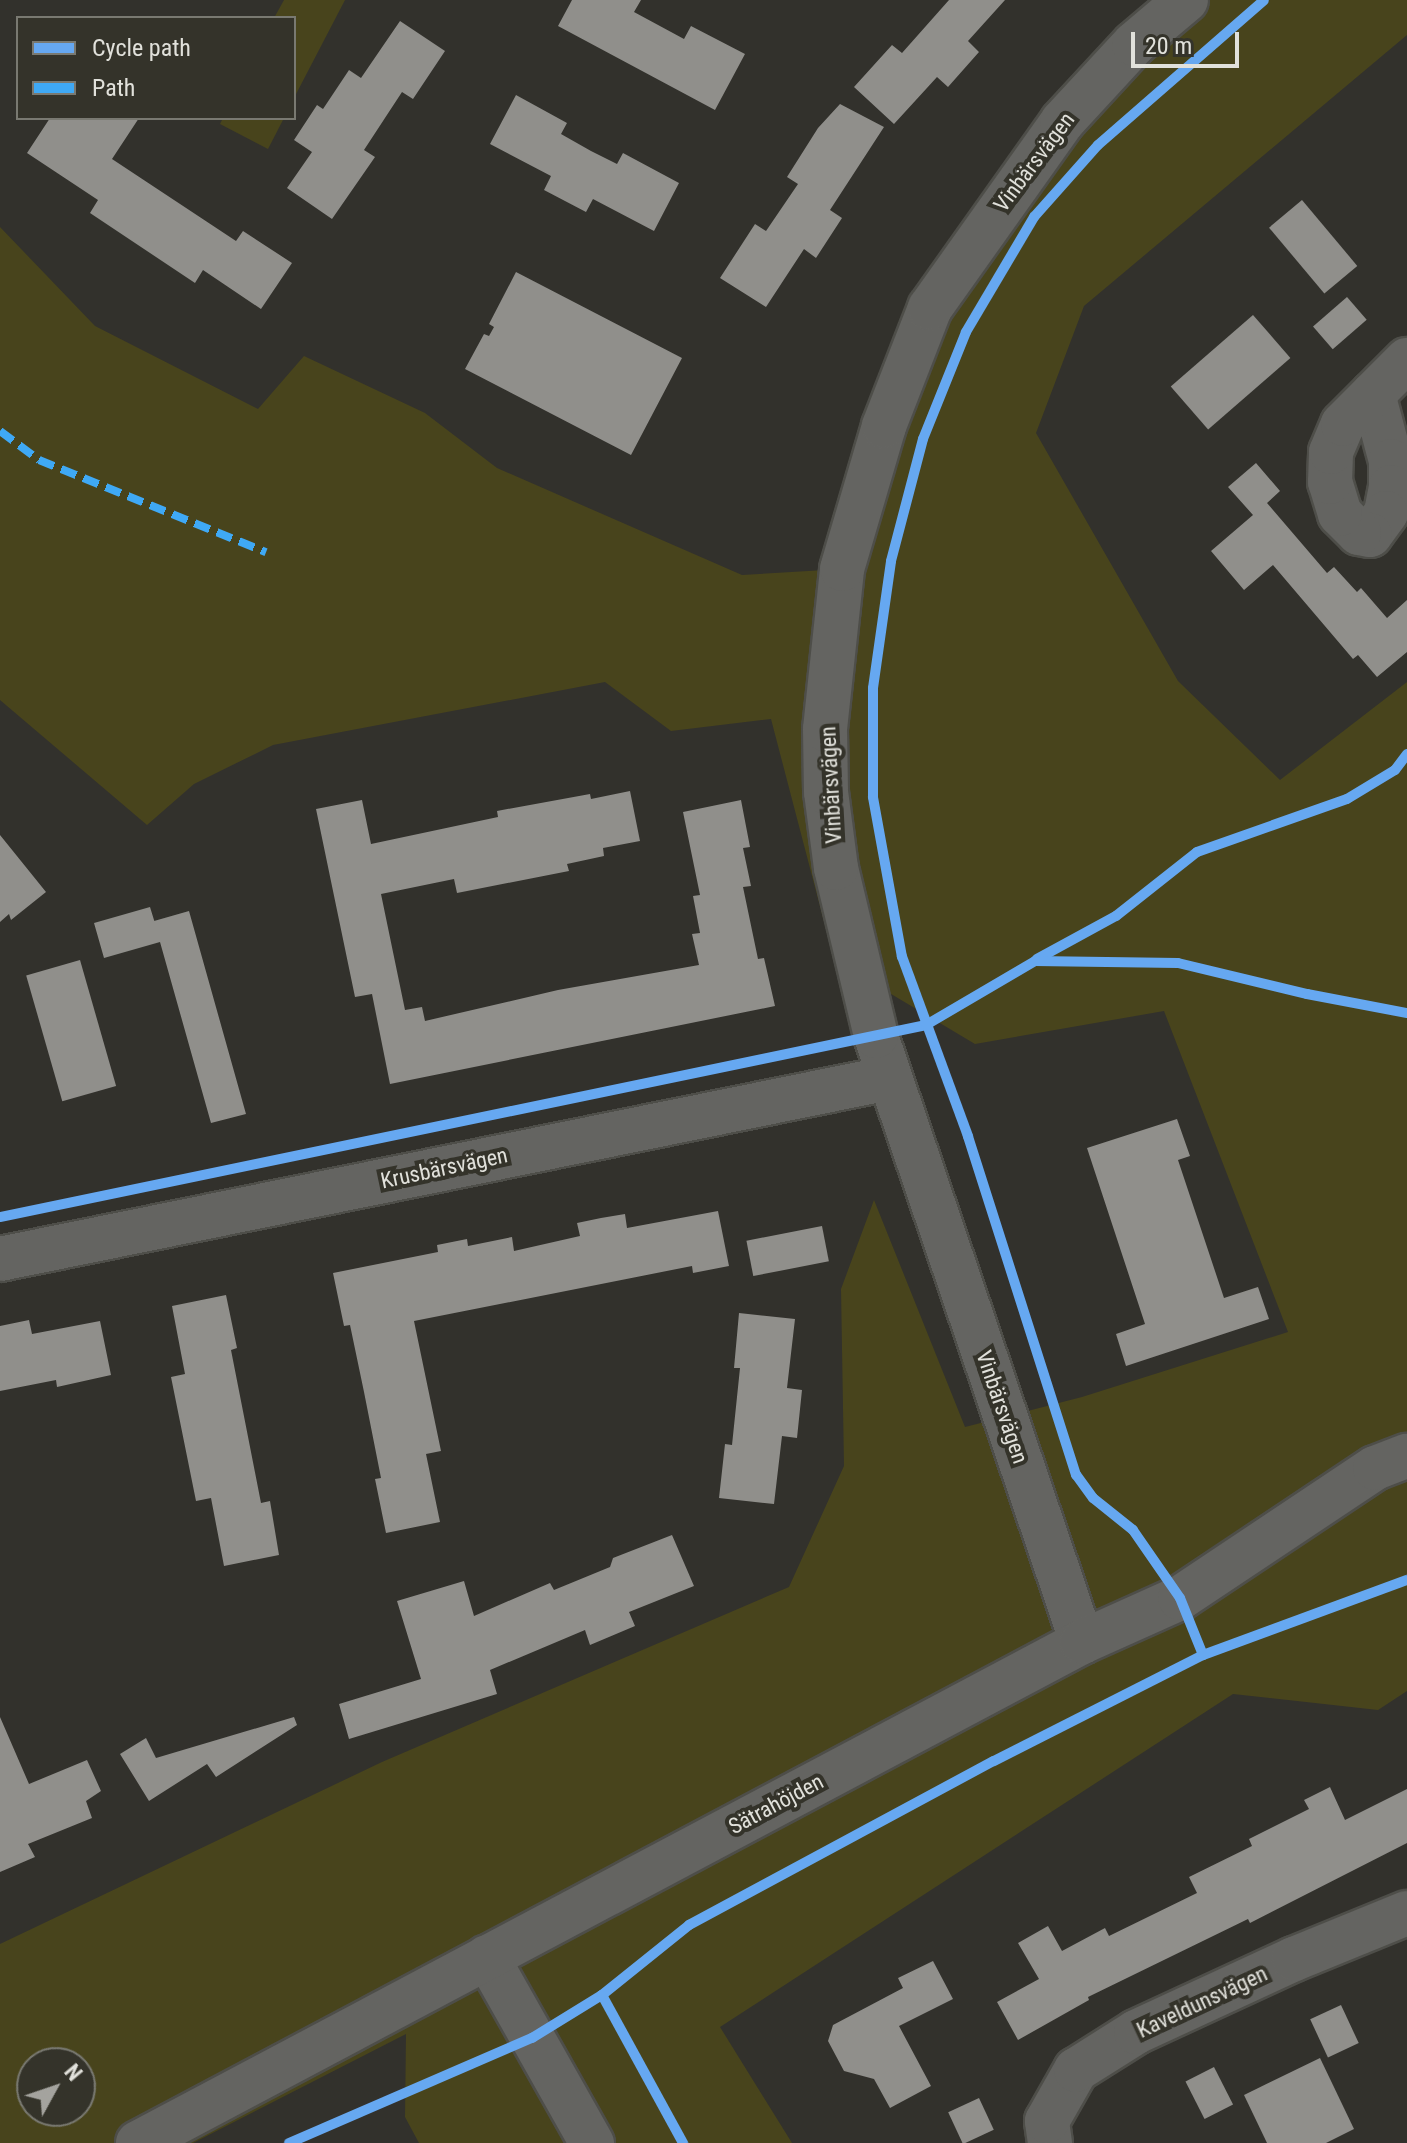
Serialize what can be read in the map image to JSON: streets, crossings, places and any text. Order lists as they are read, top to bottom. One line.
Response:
{"streets":{"street":["Vinbärsvägen","Krusbärsvägen","Sätrahöjden","Kaveldunsvägen"]},"crossings":[["Vinbärsvägen","Krusbärsvägen"],["Vinbärsvägen","Sätrahöjden"]],"legend":["Cycle path","Path"],"scale_bar":"20 m","north":"top right"}
